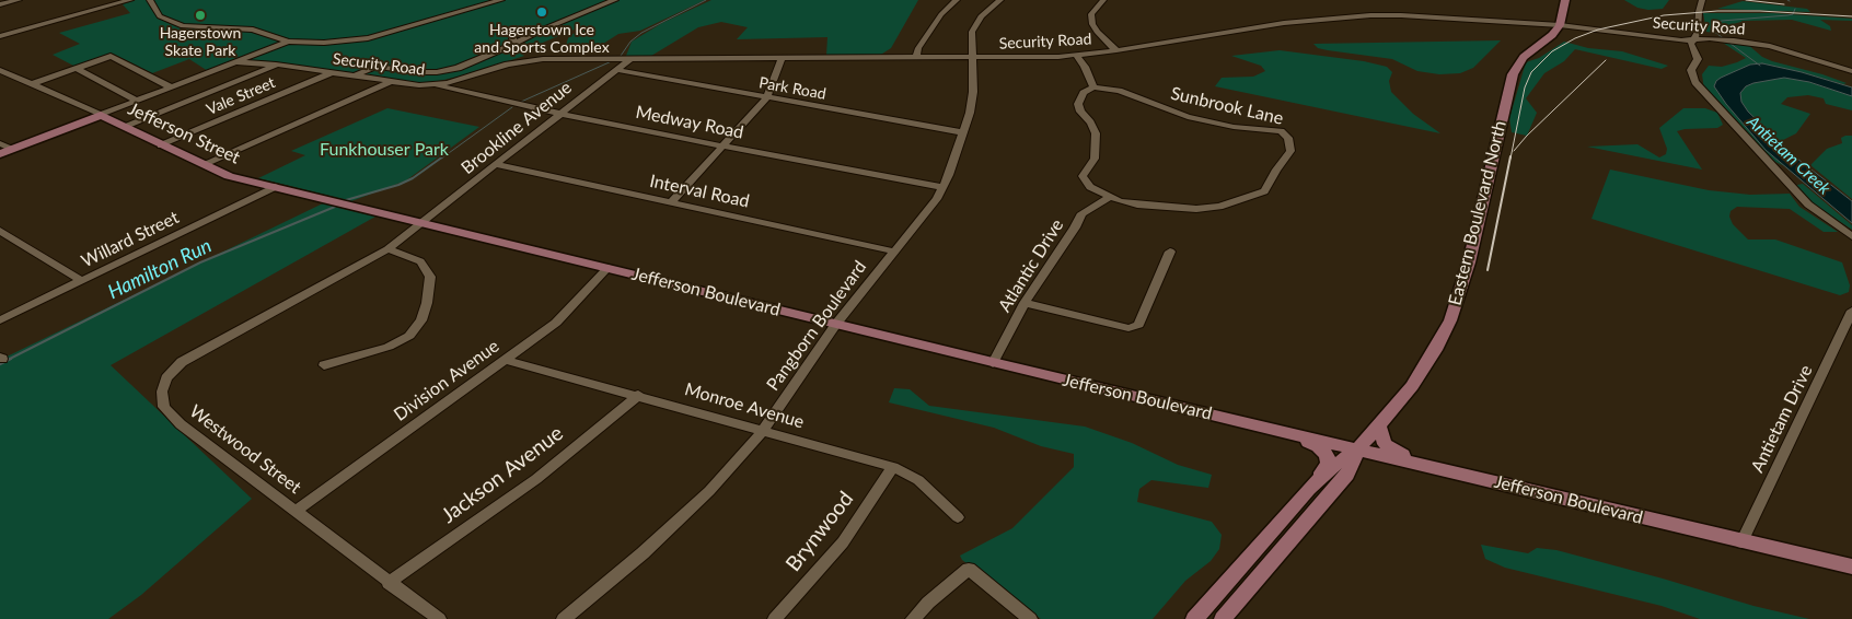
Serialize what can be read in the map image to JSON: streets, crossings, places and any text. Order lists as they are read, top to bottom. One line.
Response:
{"streets":{"main road":["Jefferson Street","Eastern Boulevard North","Jefferson Boulevard"],"street":["Security Road","Park Road","Vale Street","Sunbrook Lane","Medway Road","Brookline Avenue","Interval Road","Willard Street","Atlantic Drive","Pangborn Boulevard","Division Avenue","Monroe Avenue","Antietam Drive","Westwood Street","Jackson Avenue","Brynwood"]},"crossings":[["Security Road","Vale Street"],["Security Road","Medway Road"],["Security Road","Brookline Avenue"],["Security Road","Eastern Boulevard North"],["Security Road","Pangborn Boulevard"],["Park Road","Brookline Avenue"],["Park Road","Pangborn Boulevard"],["Vale Street","Jefferson Street"],["Sunbrook Lane","Atlantic Drive"],["Medway Road","Brookline Avenue"],["Medway Road","Pangborn Boulevard"],["Brookline Avenue","Jefferson Street"],["Brookline Avenue","Interval Road"],["Brookline Avenue","Jefferson Boulevard"],["Brookline Avenue","Westwood Street"],["Jefferson Street","Willard Street"],["Jefferson Street","Jefferson Boulevard"],["Jefferson Street","Westwood Street"],["Interval Road","Pangborn Boulevard"],["Eastern Boulevard North","Jefferson Boulevard"],["Atlantic Drive","Jefferson Boulevard"],["Jefferson Boulevard","Pangborn Boulevard"],["Jefferson Boulevard","Division Avenue"],["Jefferson Boulevard","Antietam Drive"],["Jefferson Boulevard","Westwood Street"],["Pangborn Boulevard","Monroe Avenue"],["Division Avenue","Monroe Avenue"],["Division Avenue","Westwood Street"],["Monroe Avenue","Jackson Avenue"],["Monroe Avenue","Brynwood"],["Westwood Street","Jackson Avenue"]],"water":["Antietam Creek","Hamilton Run"],"parks":["Funkhouser Park"],"places":["Hagerstown Ice and Sports Complex","Hagerstown Skate Park"]}
